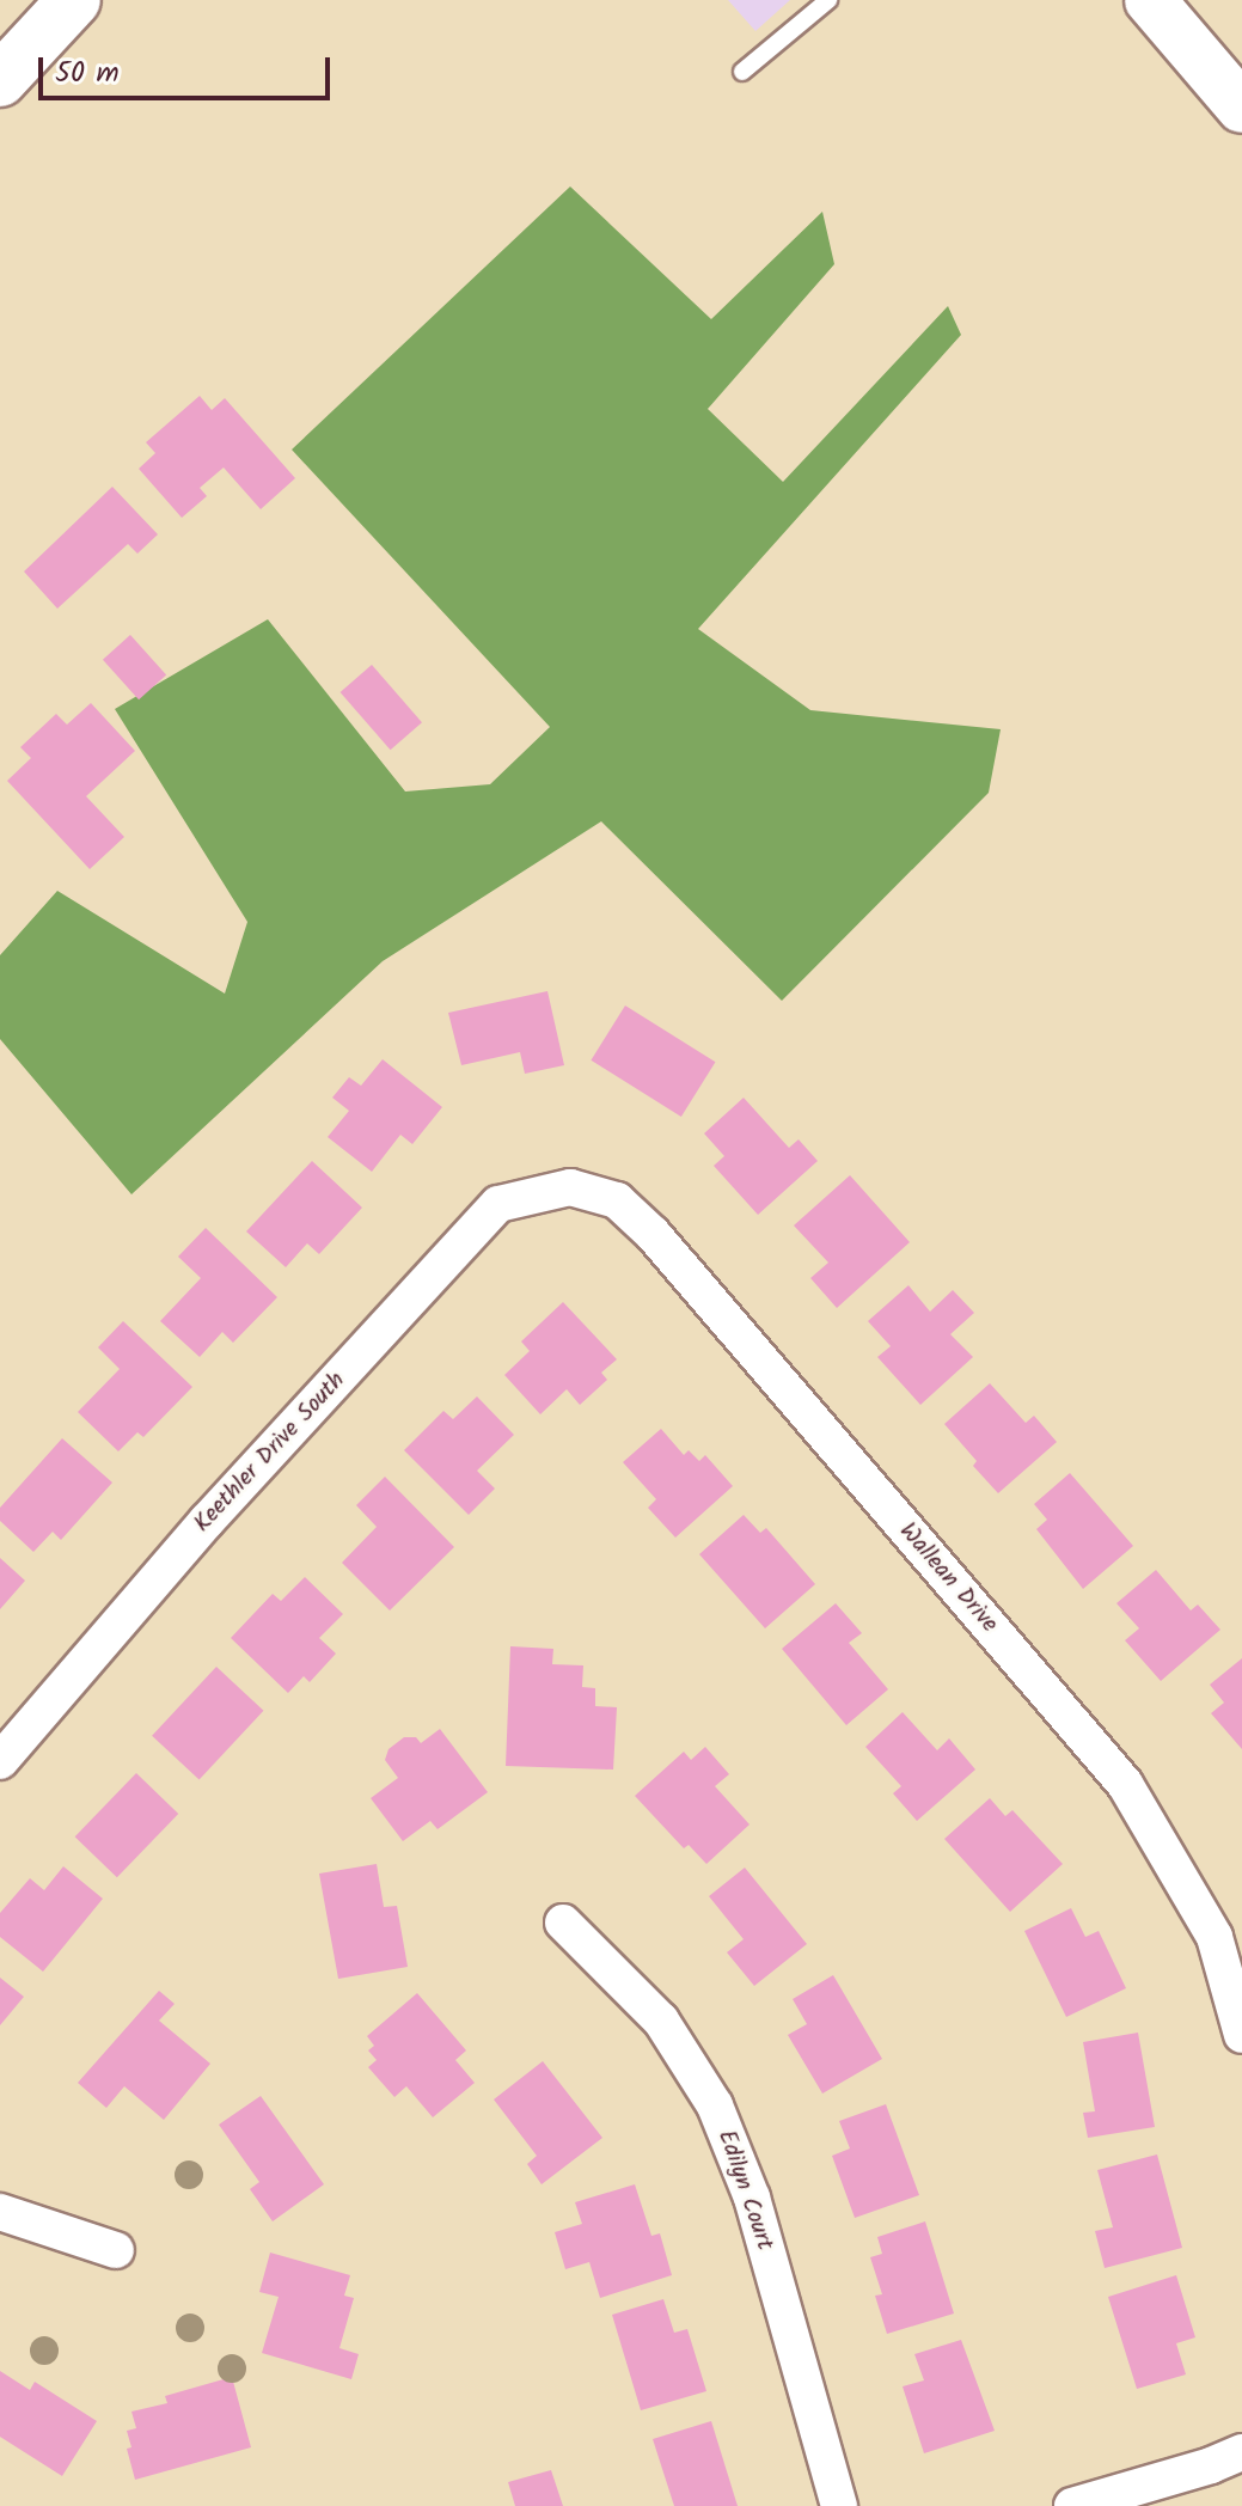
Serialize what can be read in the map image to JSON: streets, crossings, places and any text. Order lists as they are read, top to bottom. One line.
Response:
{"streets":{"street":["Keethler Drive South","Wallean Drive","Edilyn Court"]},"crossings":[["Keethler Drive South","Wallean Drive"]],"scale_bar":"50 m"}
